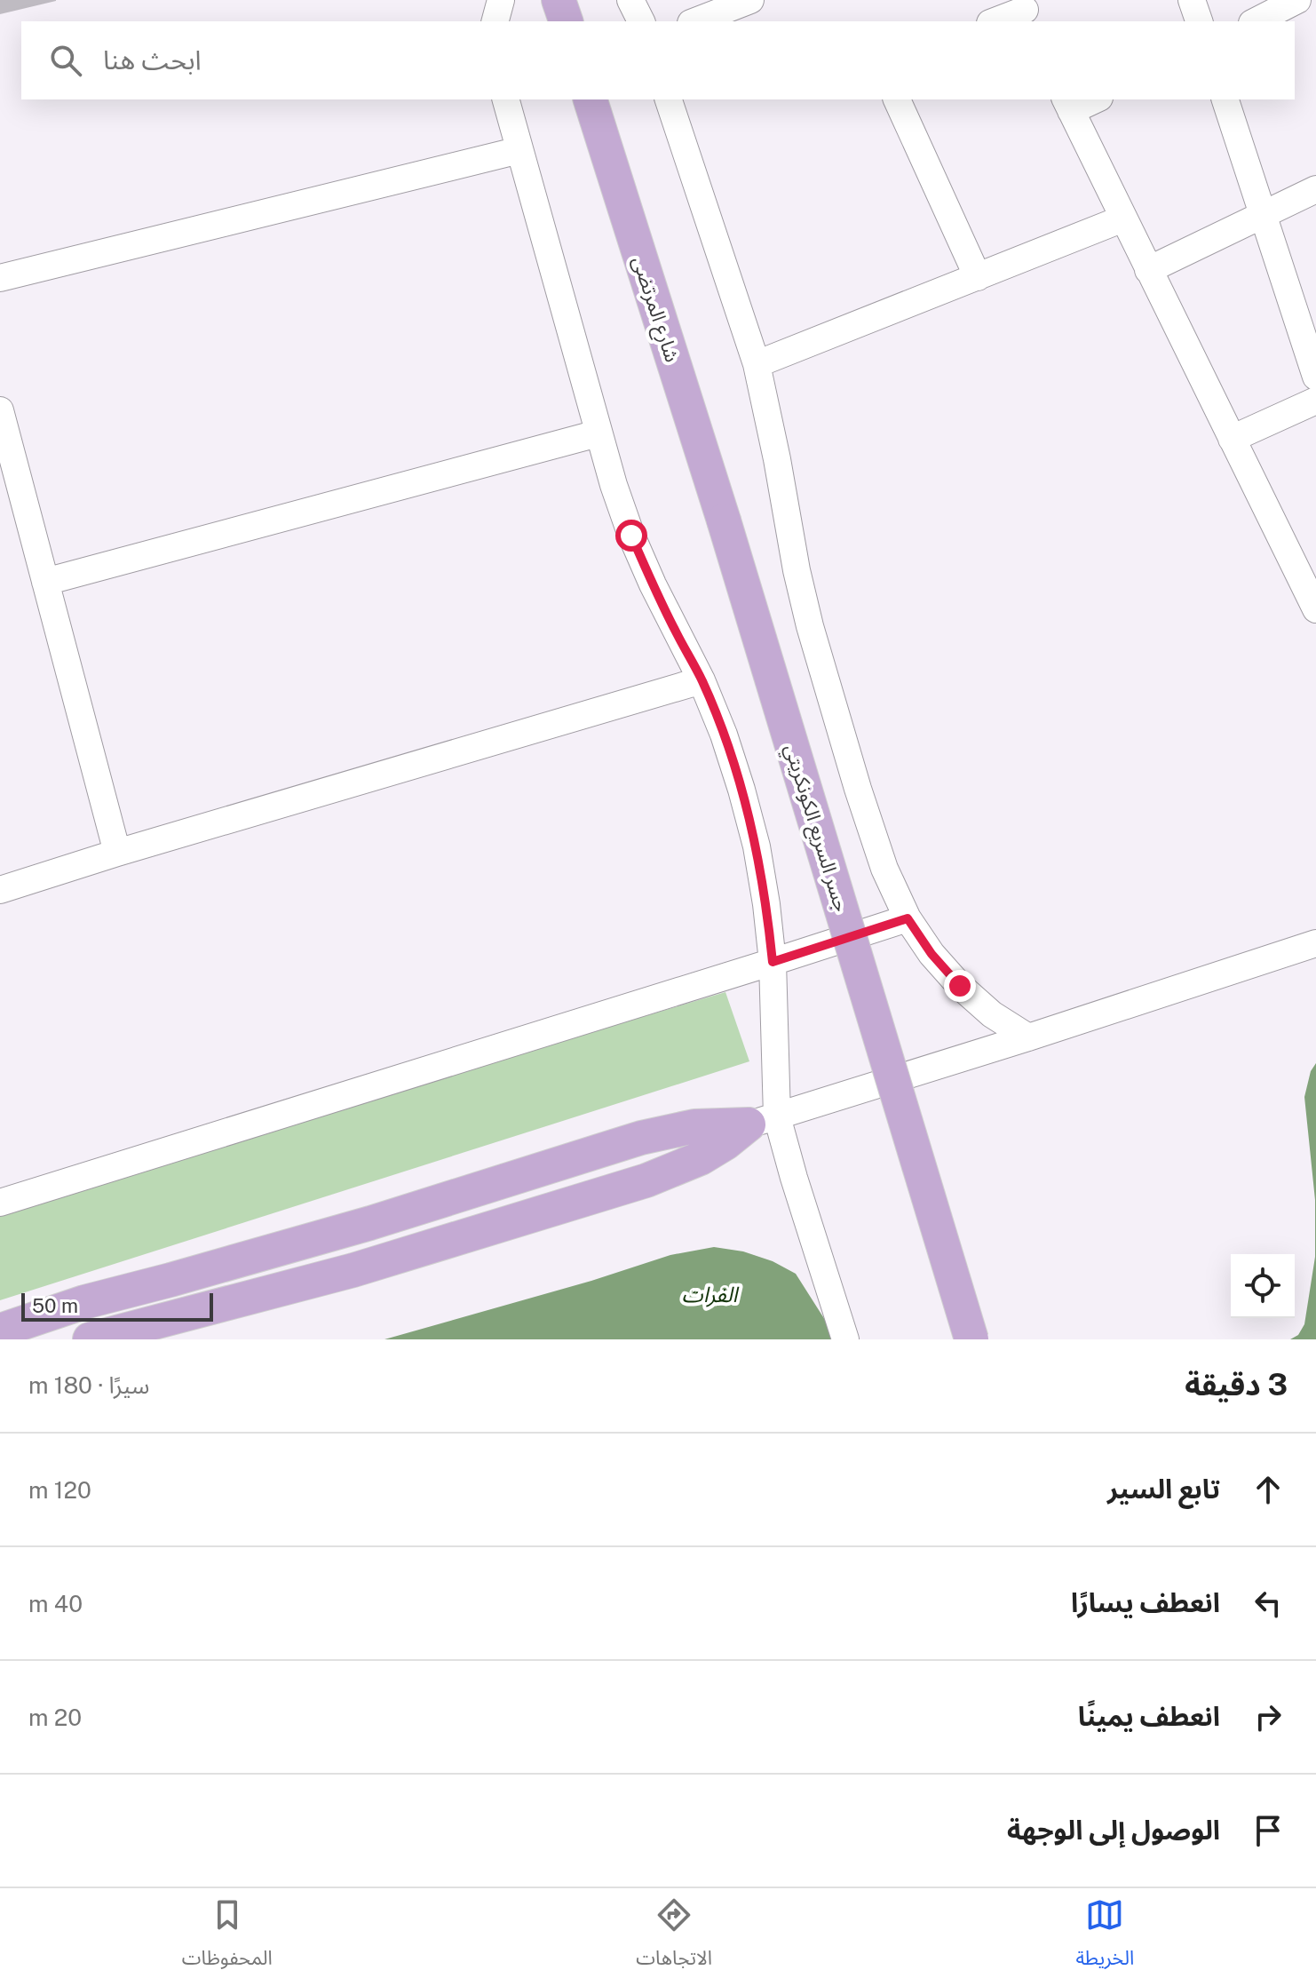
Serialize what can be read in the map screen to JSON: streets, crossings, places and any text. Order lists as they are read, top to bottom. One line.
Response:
{"streets":{"main road":["شارع المرتضى","جسر السريع الكونكريتي"]},"crossings":[["شارع المرتضى","جسر السريع الكونكريتي"]],"water":["الفرات"],"scale_bar":"50 m","page":{"search":"ابحث هنا","scale":"50 m","heading":["3 دقيقة","سيرًا · 180 m"],"list":[["تابع السير","120 m"],["انعطف يسارًا","40 m"],["انعطف يمينًا","20 m"],"الوصول إلى الوجهة"],"nav":["الخريطة","الاتجاهات","المحفوظات"]}}
